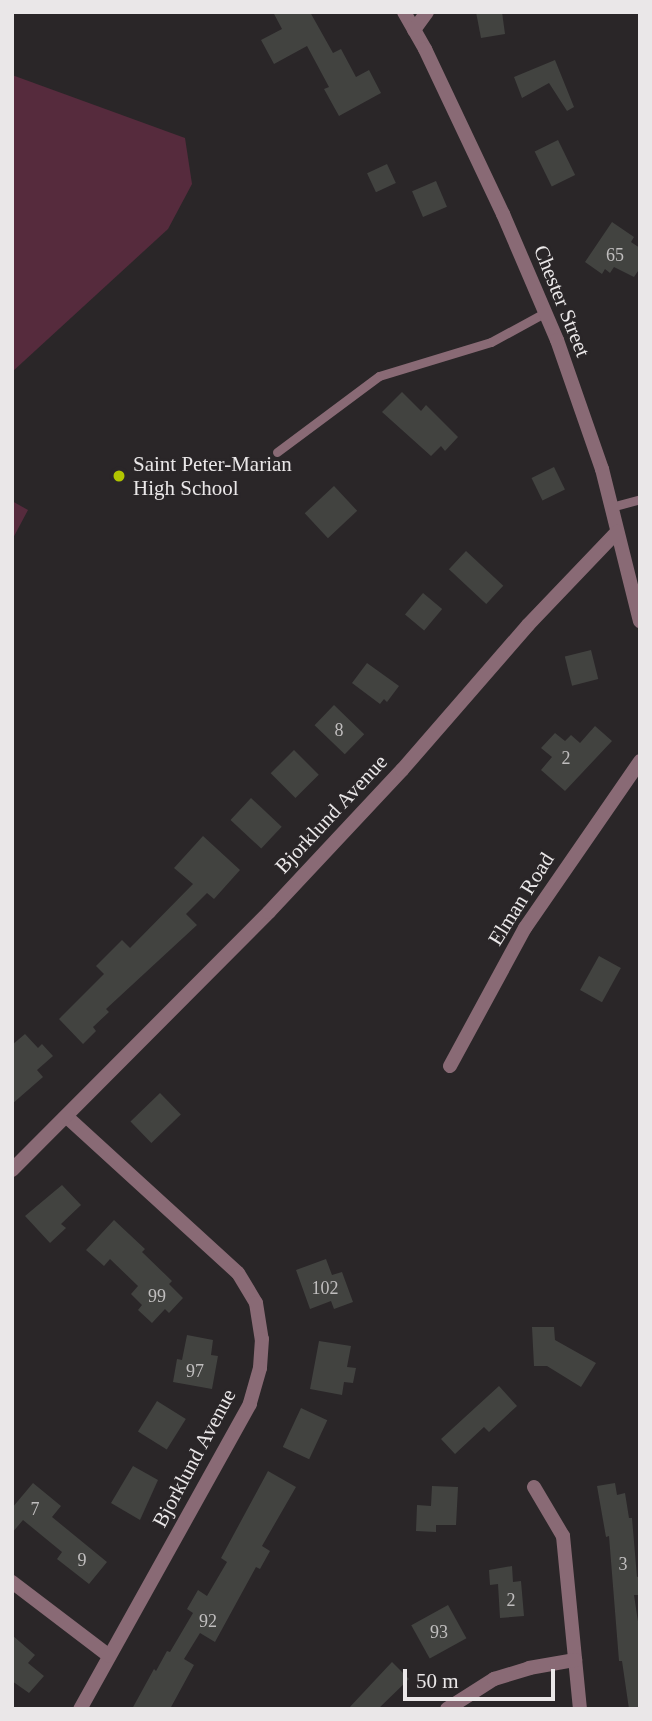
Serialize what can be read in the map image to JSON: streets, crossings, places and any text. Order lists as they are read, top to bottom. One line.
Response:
{"streets":{"street":["Chester Street","Bjorklund Avenue","Elman Road"]},"crossings":[["Chester Street","Bjorklund Avenue"]],"places":["Saint Peter-Marian High School"],"house_numbers":["65","8","2","102","99","97","7","9","3","2","92","93"],"scale_bar":"50 m"}
